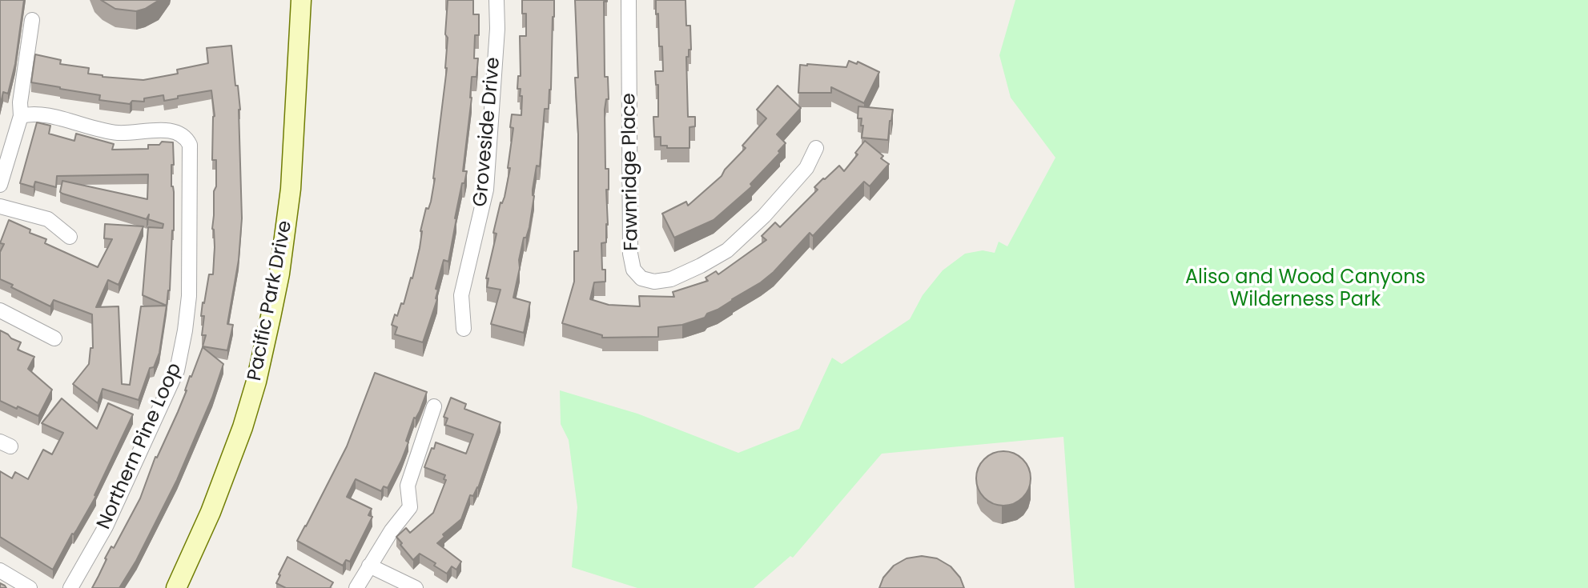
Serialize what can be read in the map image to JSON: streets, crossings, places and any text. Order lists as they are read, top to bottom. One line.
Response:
{"streets":{"main road":["Pacific Park Drive"],"street":["Groveside Drive","Fawnridge Place","Northern Pine Loop"]},"parks":["Aliso and Wood Canyons Wilderness Park"]}
